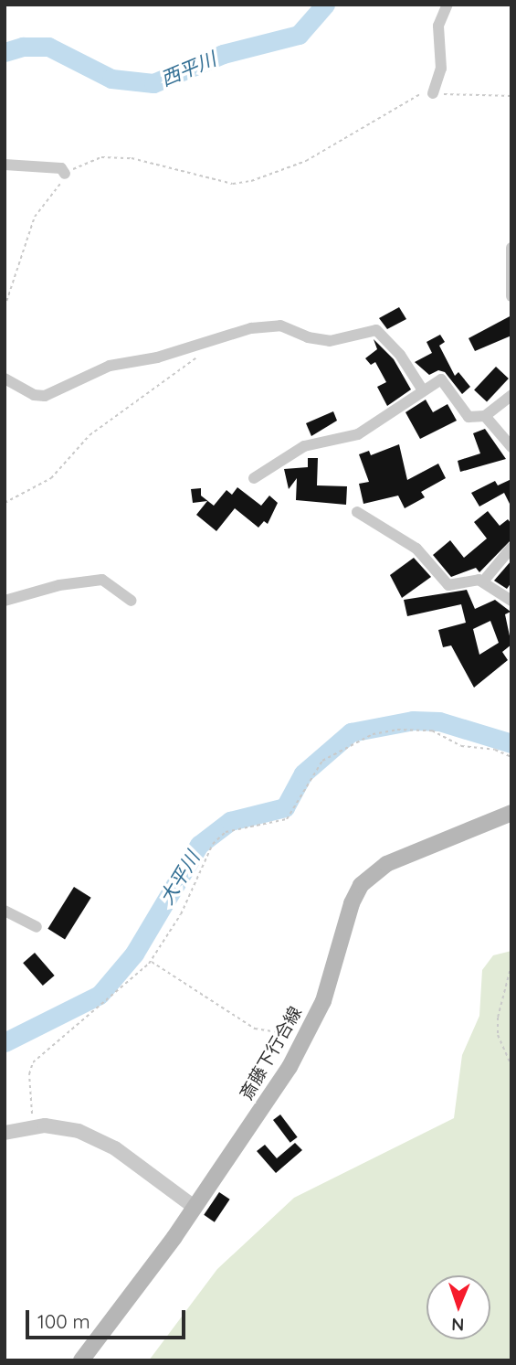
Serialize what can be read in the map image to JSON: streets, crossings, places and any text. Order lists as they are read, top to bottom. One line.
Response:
{"streets":{"main road":["斎藤下行合線"]},"water":["西平川","大平川"],"scale_bar":"100 m","north":"bottom"}
